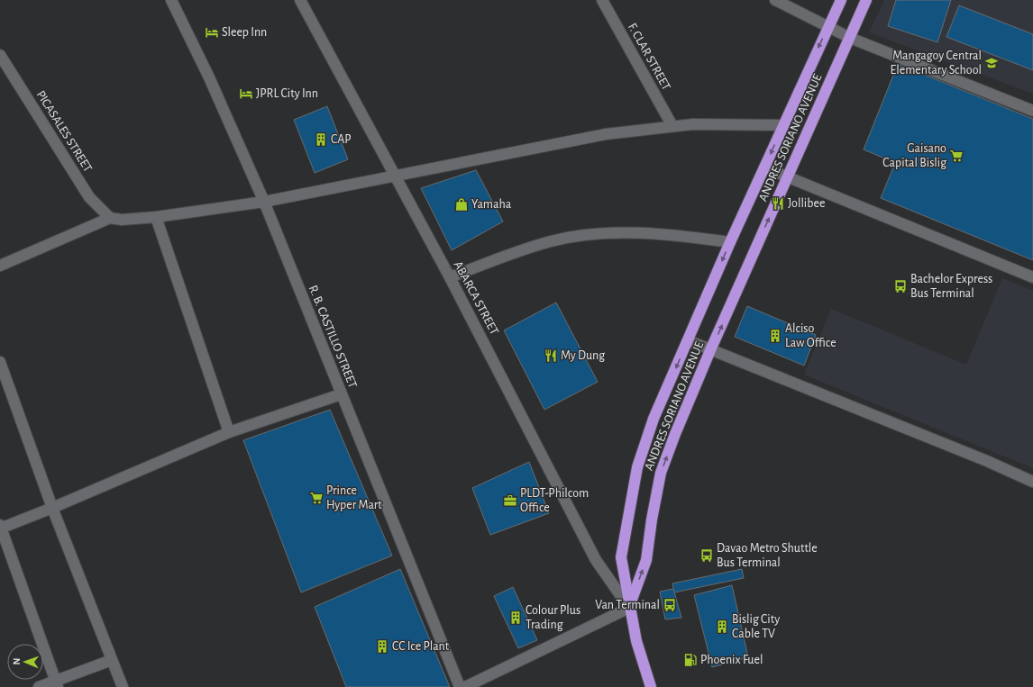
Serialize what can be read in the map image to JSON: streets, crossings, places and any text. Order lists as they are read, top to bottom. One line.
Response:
{"streets":{"highway":["ANDRES SORIANO AVENUE"],"street":["F. CLAR STREET","PICASALES STREET","ABARCA STREET","R. B. CASTILLO STREET"]},"crossings":[["ANDRES SORIANO AVENUE","ABARCA STREET"]],"places":{"hotel":["Sleep Inn","JPRL City Inn"],"school or university":["Mangagoy Central Elementary School"],"building":["CAP","Alciso Law Office","Colour Plus Trading","Bislig City Cable TV","CC Ice Plant"],"supermarket":["Gaisano Capital Bislig","Prince Hyper Mart"],"restaurant":["Jollibee","My Dung"],"shop":["Yamaha"],"bus stop":["Bachelor Express Bus Terminal","Davao Metro Shuttle Bus Terminal","Van Terminal"],"office":["PLDT-Philcom Office"],"fuel station":["Phoenix Fuel"]},"north":"left"}
